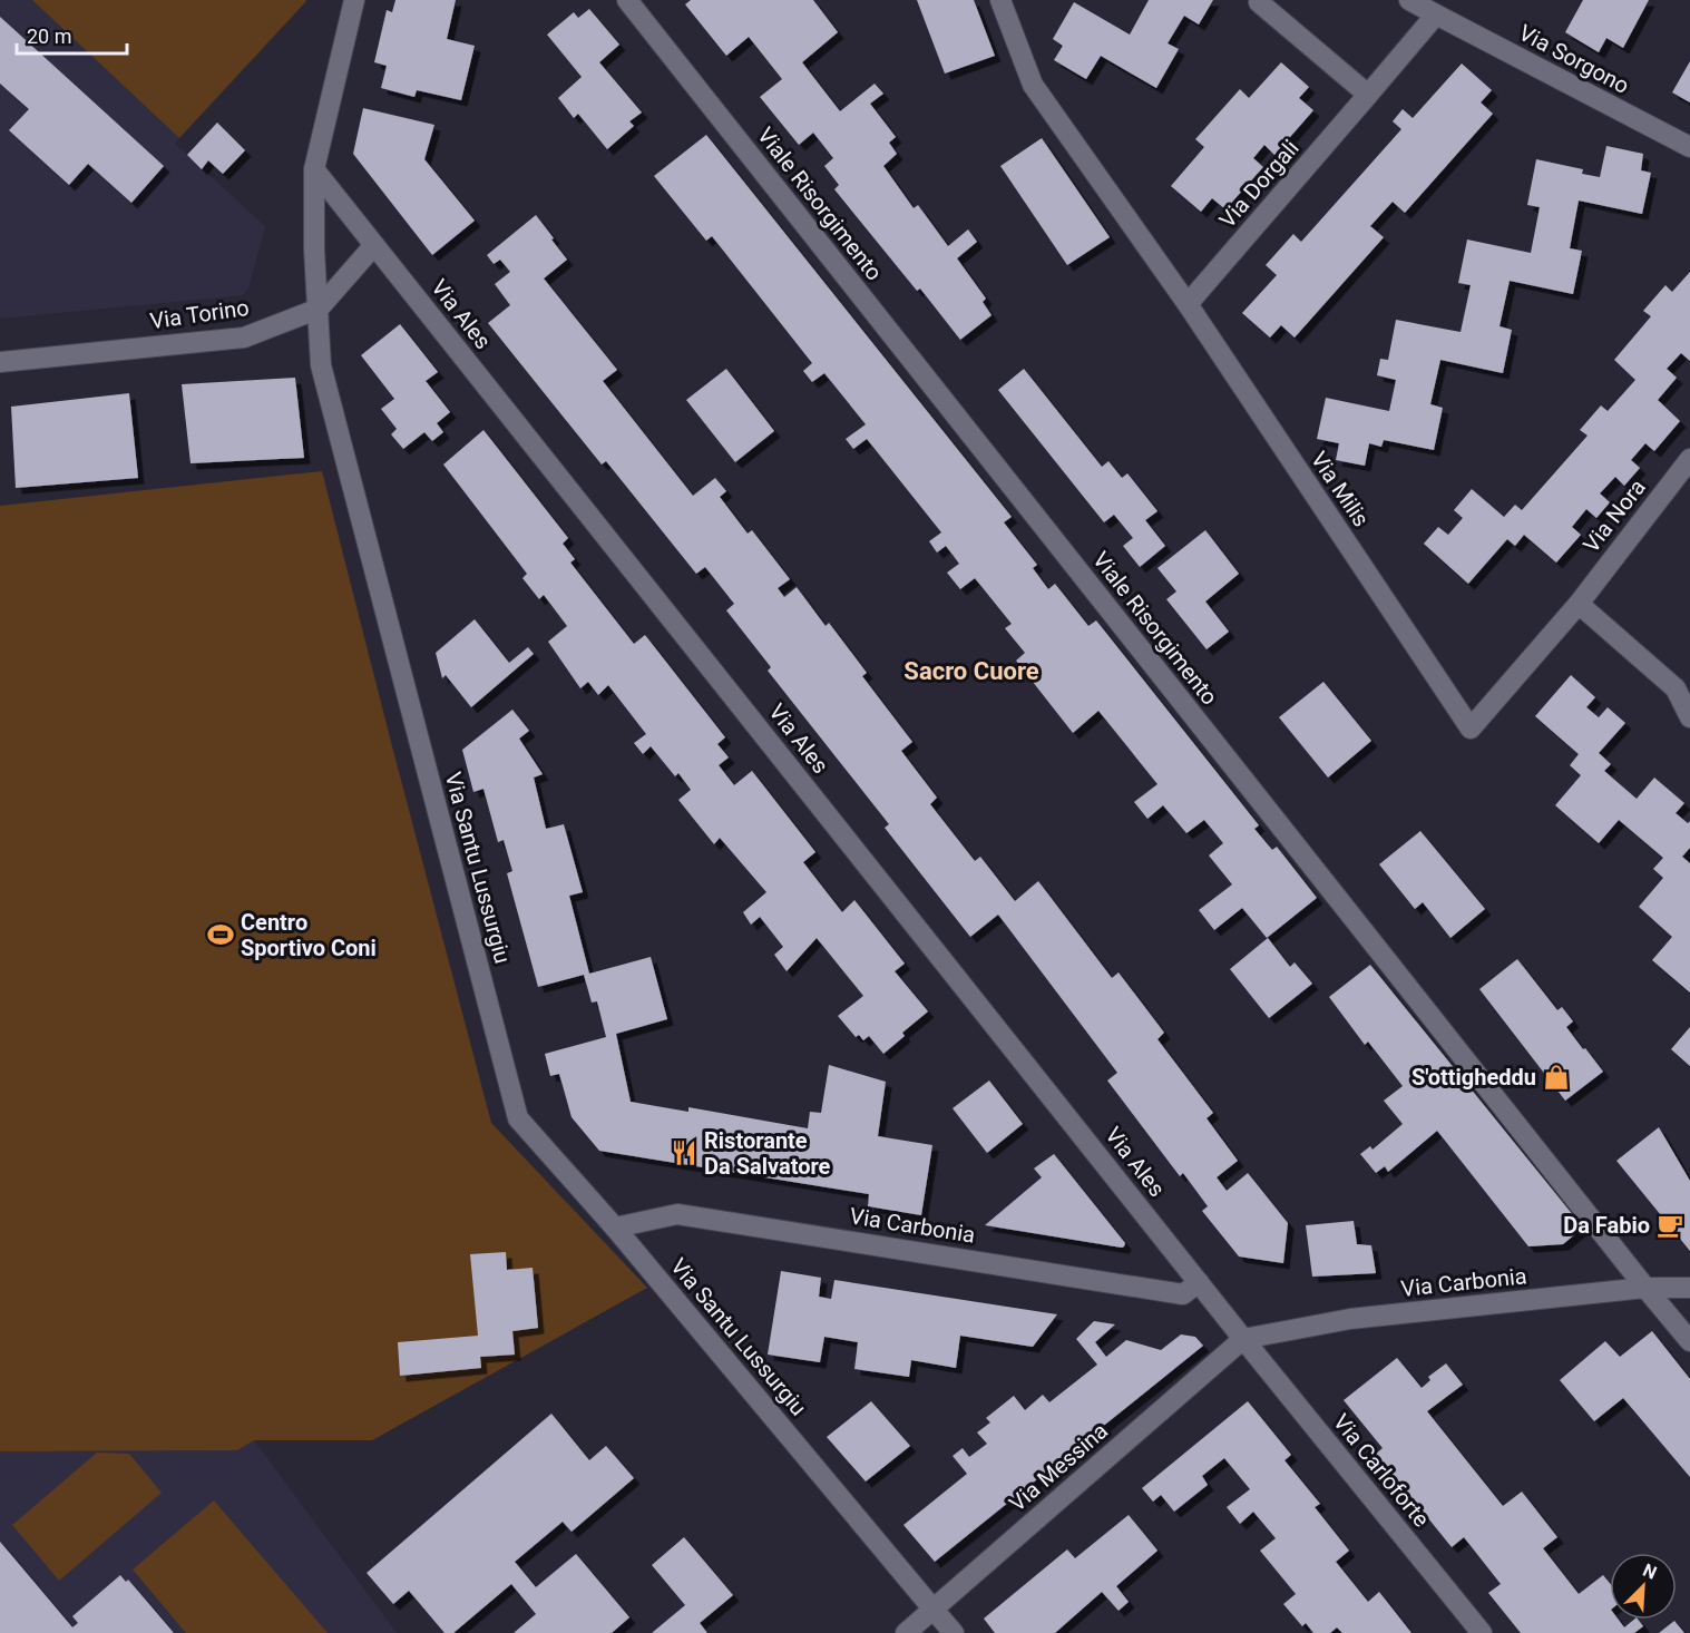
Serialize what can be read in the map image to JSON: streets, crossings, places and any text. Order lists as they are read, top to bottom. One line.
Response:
{"streets":{"street":["Via Sorgono","Via Dorgali","Viale Risorgimento","Via Torino","Via Ales","Via Milis","Via Nora","Via Santu Lussurgiu","Via Carbonia","Via Messina","Via Carloforte"]},"crossings":[["Via Sorgono","Via Dorgali"],["Via Dorgali","Via Milis"],["Viale Risorgimento","Via Carbonia"],["Via Torino","Via Ales"],["Via Torino","Via Santu Lussurgiu"],["Via Ales","Via Santu Lussurgiu"],["Via Ales","Via Carbonia"],["Via Ales","Via Messina"],["Via Ales","Via Carloforte"],["Via Milis","Via Nora"],["Via Santu Lussurgiu","Via Carbonia"],["Via Santu Lussurgiu","Via Messina"],["Via Carbonia","Via Messina"],["Via Carbonia","Via Carloforte"],["Via Messina","Via Carloforte"]],"districts":["Sacro Cuore"],"places":{"sports":["Centro Sportivo Coni"],"shop":["S'ottigheddu"],"restaurant":["Ristorante Da Salvatore"],"cafe":["Da Fabio"]},"scale_bar":"20 m","north":"top right"}
